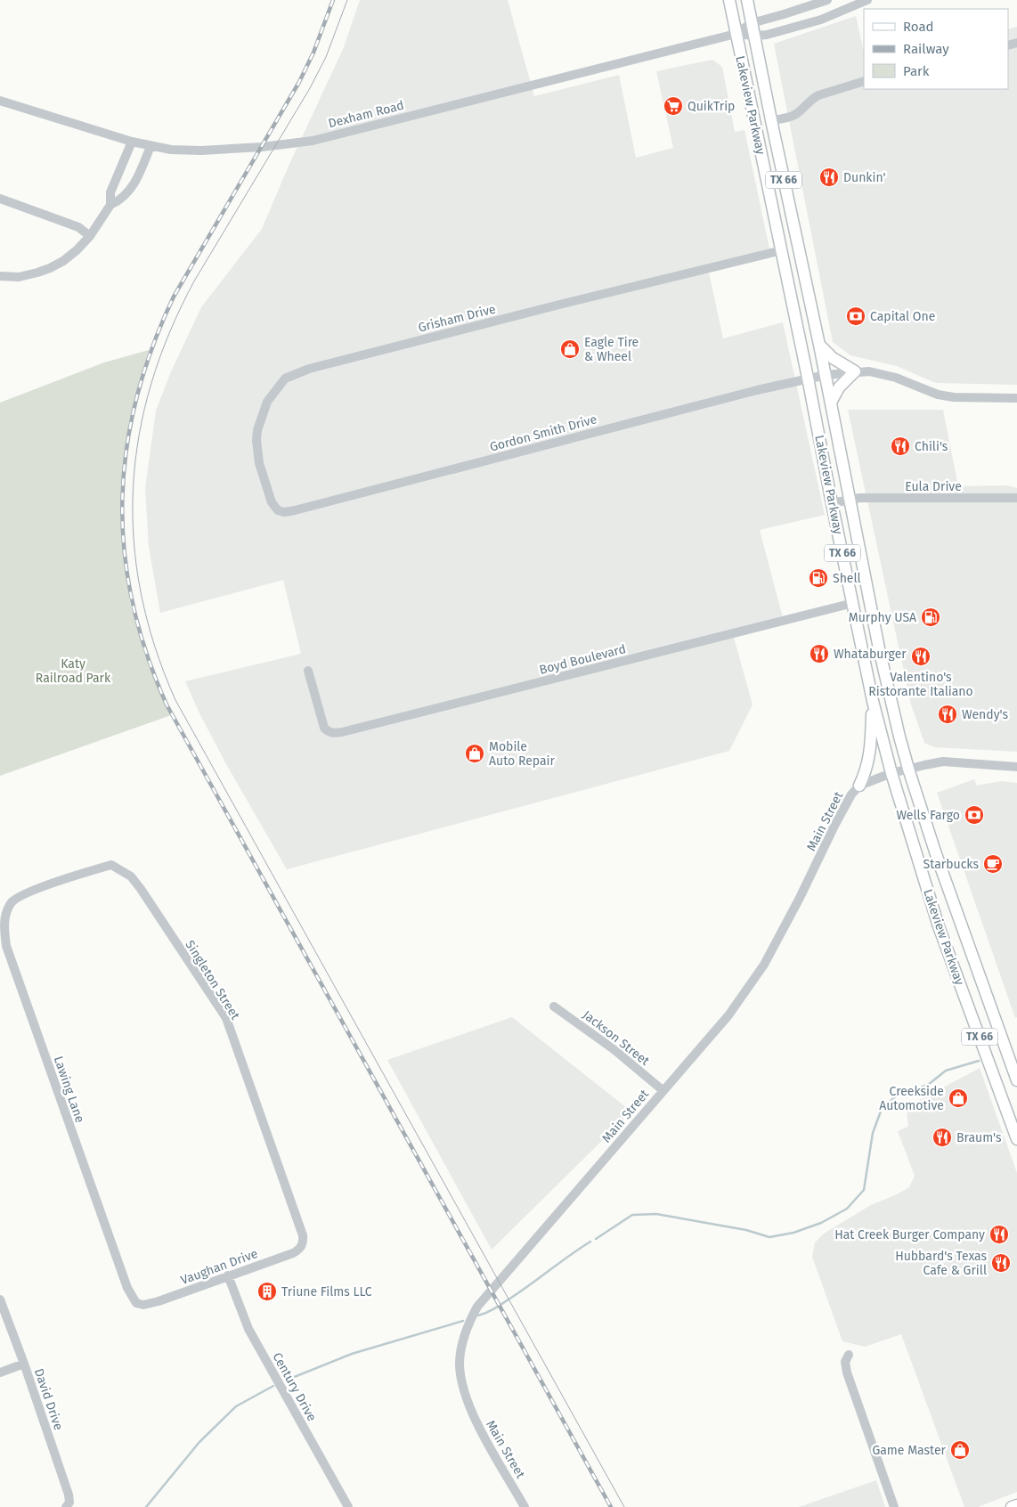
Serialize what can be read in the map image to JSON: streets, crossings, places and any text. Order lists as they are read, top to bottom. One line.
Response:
{"streets":{"main road":["Lakeview Parkway","TX 66"],"street":["Dexham Road","Grisham Drive","Gordon Smith Drive","Eula Drive","Boyd Boulevard","Main Street","Singleton Street","Jackson Street","Lawing Lane","Vaughan Drive","Century Drive","David Drive"]},"crossings":[["Lakeview Parkway","Dexham Road"],["Lakeview Parkway","Grisham Drive"],["Lakeview Parkway","Gordon Smith Drive"],["Lakeview Parkway","Eula Drive"],["Lakeview Parkway","Boyd Boulevard"],["Lakeview Parkway","Main Street"],["Grisham Drive","Gordon Smith Drive"],["Main Street","Jackson Street"],["Singleton Street","Lawing Lane"],["Singleton Street","Vaughan Drive"],["Lawing Lane","Vaughan Drive"],["Vaughan Drive","Century Drive"]],"parks":["Katy Railroad Park"],"places":{"supermarket":["QuikTrip"],"restaurant":["Dunkin'","Chili's","Whataburger","Valentino's Ristorante Italiano","Wendy's","Braum's","Hat Creek Burger Company","Hubbard's Texas Cafe & Grill"],"bank":["Capital One","Wells Fargo"],"shop":["Eagle Tire & Wheel","Mobile Auto Repair","Creekside Automotive","Game Master"],"fuel station":["Shell","Murphy USA"],"cafe":["Starbucks"],"building":["Triune Films LLC"]},"legend":["Road","Railway","Park"]}
